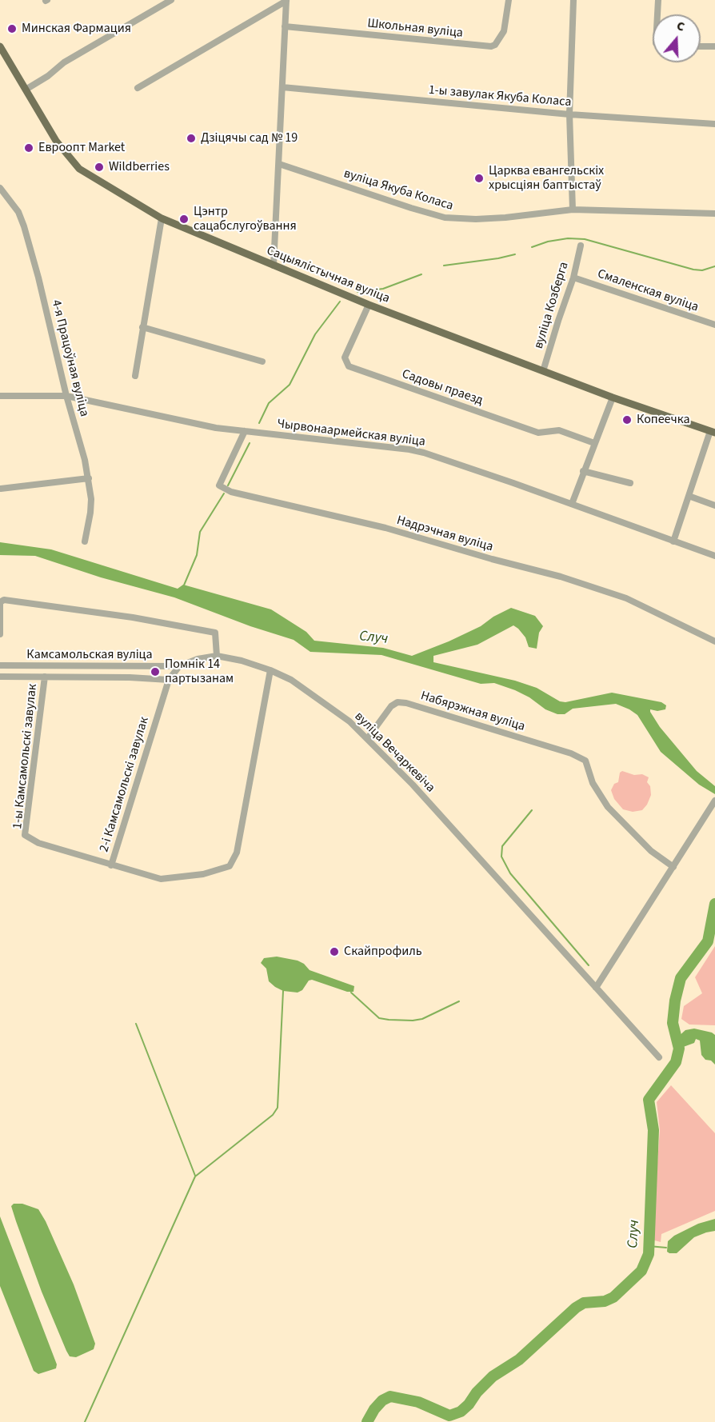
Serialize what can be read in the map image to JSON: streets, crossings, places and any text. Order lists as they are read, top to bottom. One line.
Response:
{"streets":{"main road":["Сацыялістычная вуліца"],"street":["Школьная вуліца","1-ы завулак Якуба Коласа","вуліца Якуба Коласа","Смаленская вуліца","вуліца Козберга","4-я Працоўная вуліца","Садовы праезд","Чырвонаармейская вуліца","Надрэчная вуліца","Камсамольская вуліца","Набярэжная вуліца","вуліца Вечаркевіча","1-ы Камсамольскі завулак","2-і Камсамольскі завулак"]},"crossings":[["Сацыялістычная вуліца","вуліца Козберга"],["Сацыялістычная вуліца","Садовы праезд"],["Смаленская вуліца","вуліца Козберга"],["4-я Працоўная вуліца","Чырвонаармейская вуліца"],["Чырвонаармейская вуліца","Надрэчная вуліца"],["Камсамольская вуліца","1-ы Камсамольскі завулак"],["Камсамольская вуліца","2-і Камсамольскі завулак"],["Набярэжная вуліца","вуліца Вечаркевіча"],["вуліца Вечаркевіча","2-і Камсамольскі завулак"],["1-ы Камсамольскі завулак","2-і Камсамольскі завулак"]],"water":["Случ"],"places":["Минская Фармация","Дзіцячы сад № 19","Евроопт Market","Wildberries","Царква евангельскіх хрысціян баптыстаў","Цэнтр сацабслугоўвання","Копеечка","Помнік 14 партызанам","Скайпрофиль"],"north":"top"}
